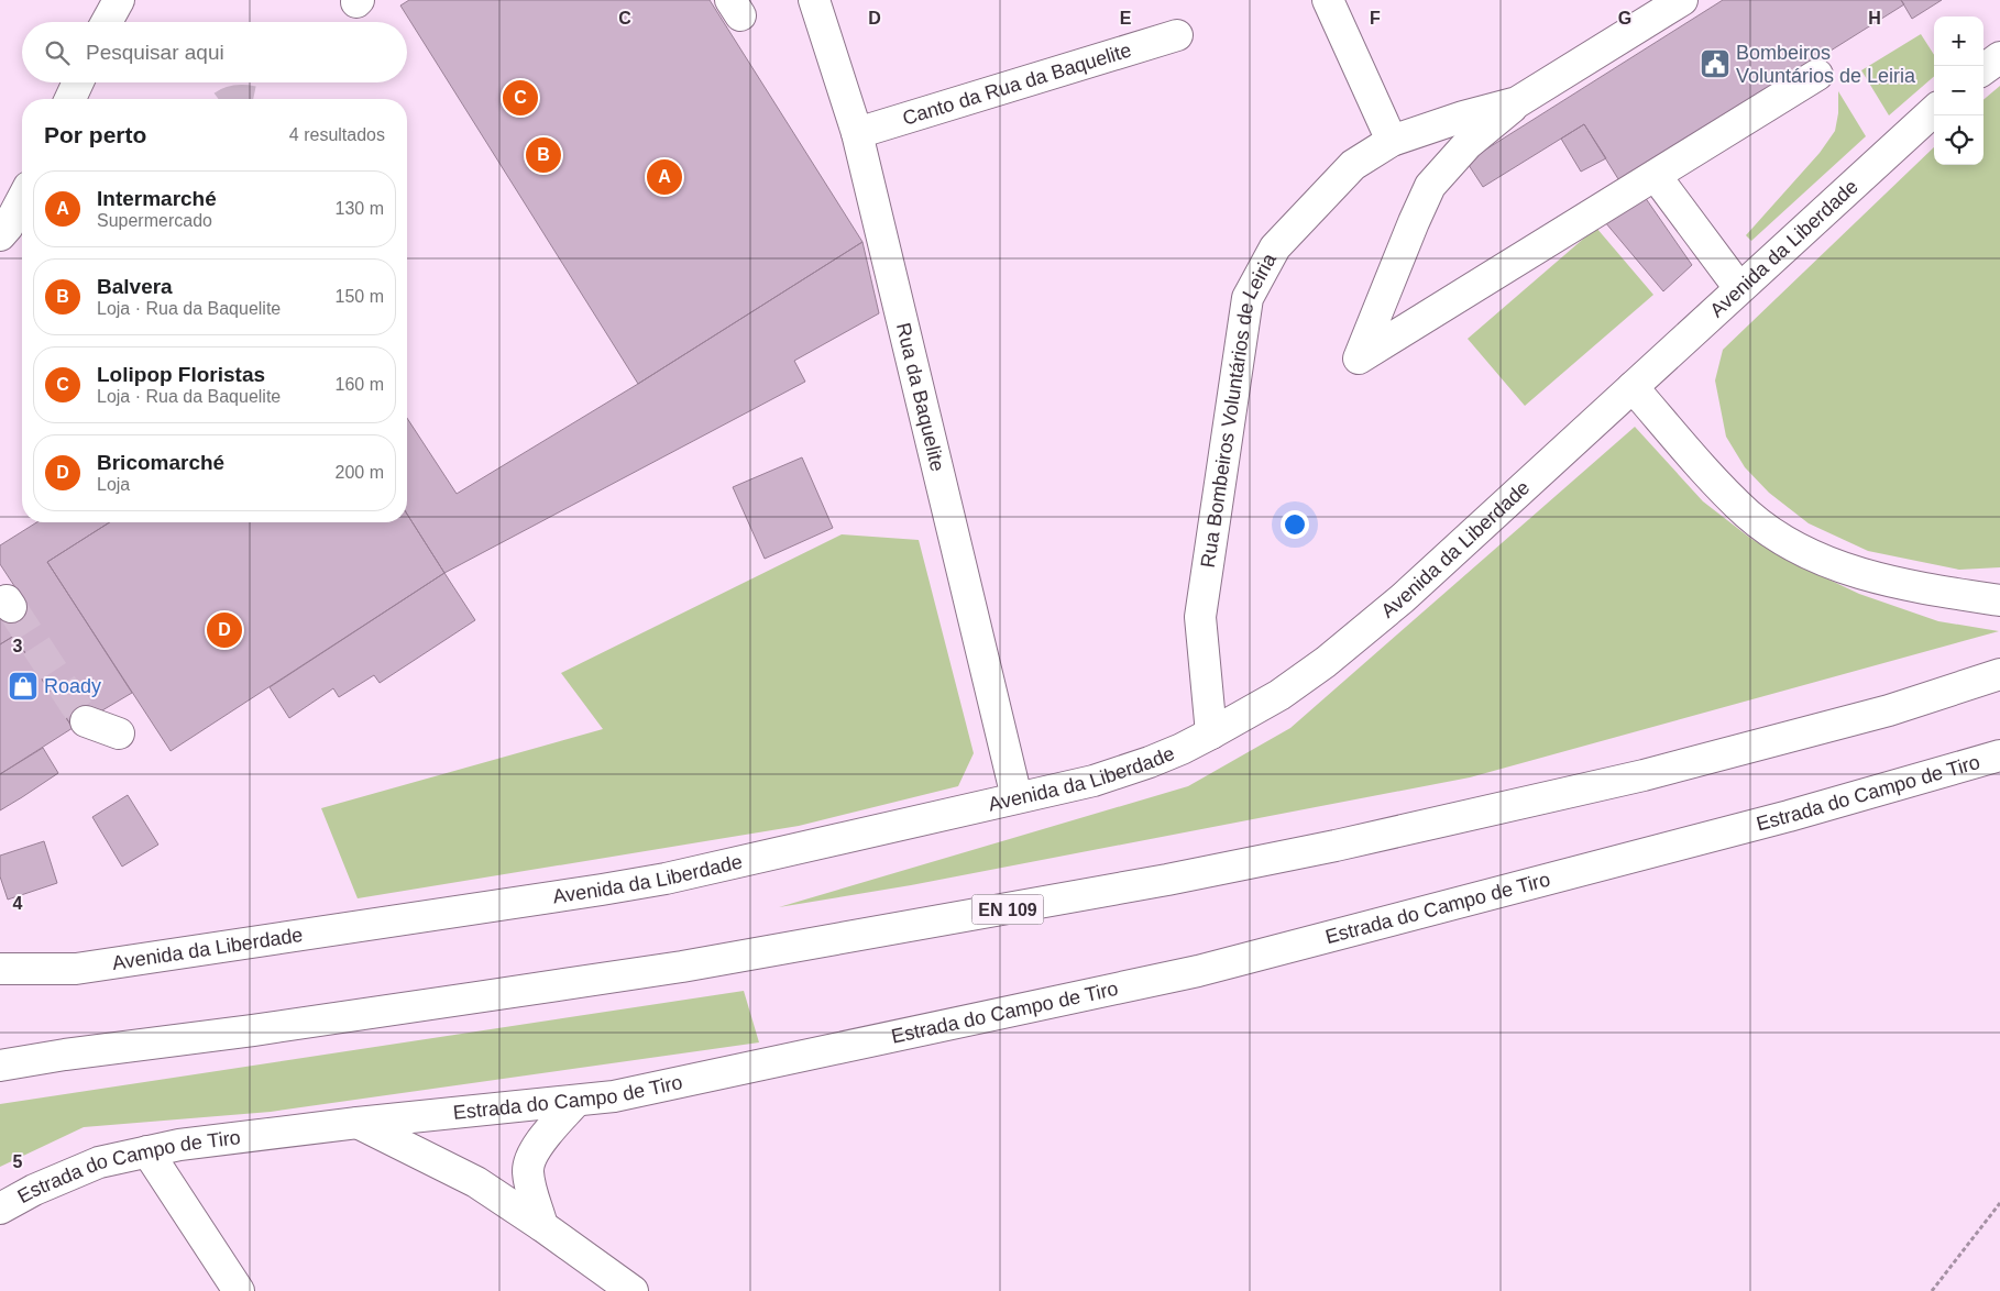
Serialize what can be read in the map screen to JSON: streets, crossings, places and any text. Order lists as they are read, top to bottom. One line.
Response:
{"streets":{"street":["Canto da Rua da Baquelite","Avenida da Liberdade","Rua da Baquelite","Rua Bombeiros Voluntários de Leiria","Estrada do Campo de Tiro","EN 109"]},"crossings":[["Canto da Rua da Baquelite","Rua da Baquelite"],["Avenida da Liberdade","Rua da Baquelite"],["Avenida da Liberdade","Rua Bombeiros Voluntários de Leiria"]],"places":{"public building":["Bombeiros Voluntários de Leiria"],"shop":["Roady"]},"page":{"map_buttons":["+","−"],"search":"Pesquisar aqui","pins":["C","B","A","D"],"heading":["Por perto","4 resultados"],"list":[{"mark":"A","name":"Intermarché","note":"Supermercado","value":"130 m"},{"mark":"B","name":"Balvera","note":"Loja · Rua da Baquelite","value":"150 m"},{"mark":"C","name":"Lolipop Floristas","note":"Loja · Rua da Baquelite","value":"160 m"},{"mark":"D","name":"Bricomarché","note":"Loja","value":"200 m"}]},"grid":{"columns":["C","D","E","F","G","H"],"rows":["3","4","5"]}}
